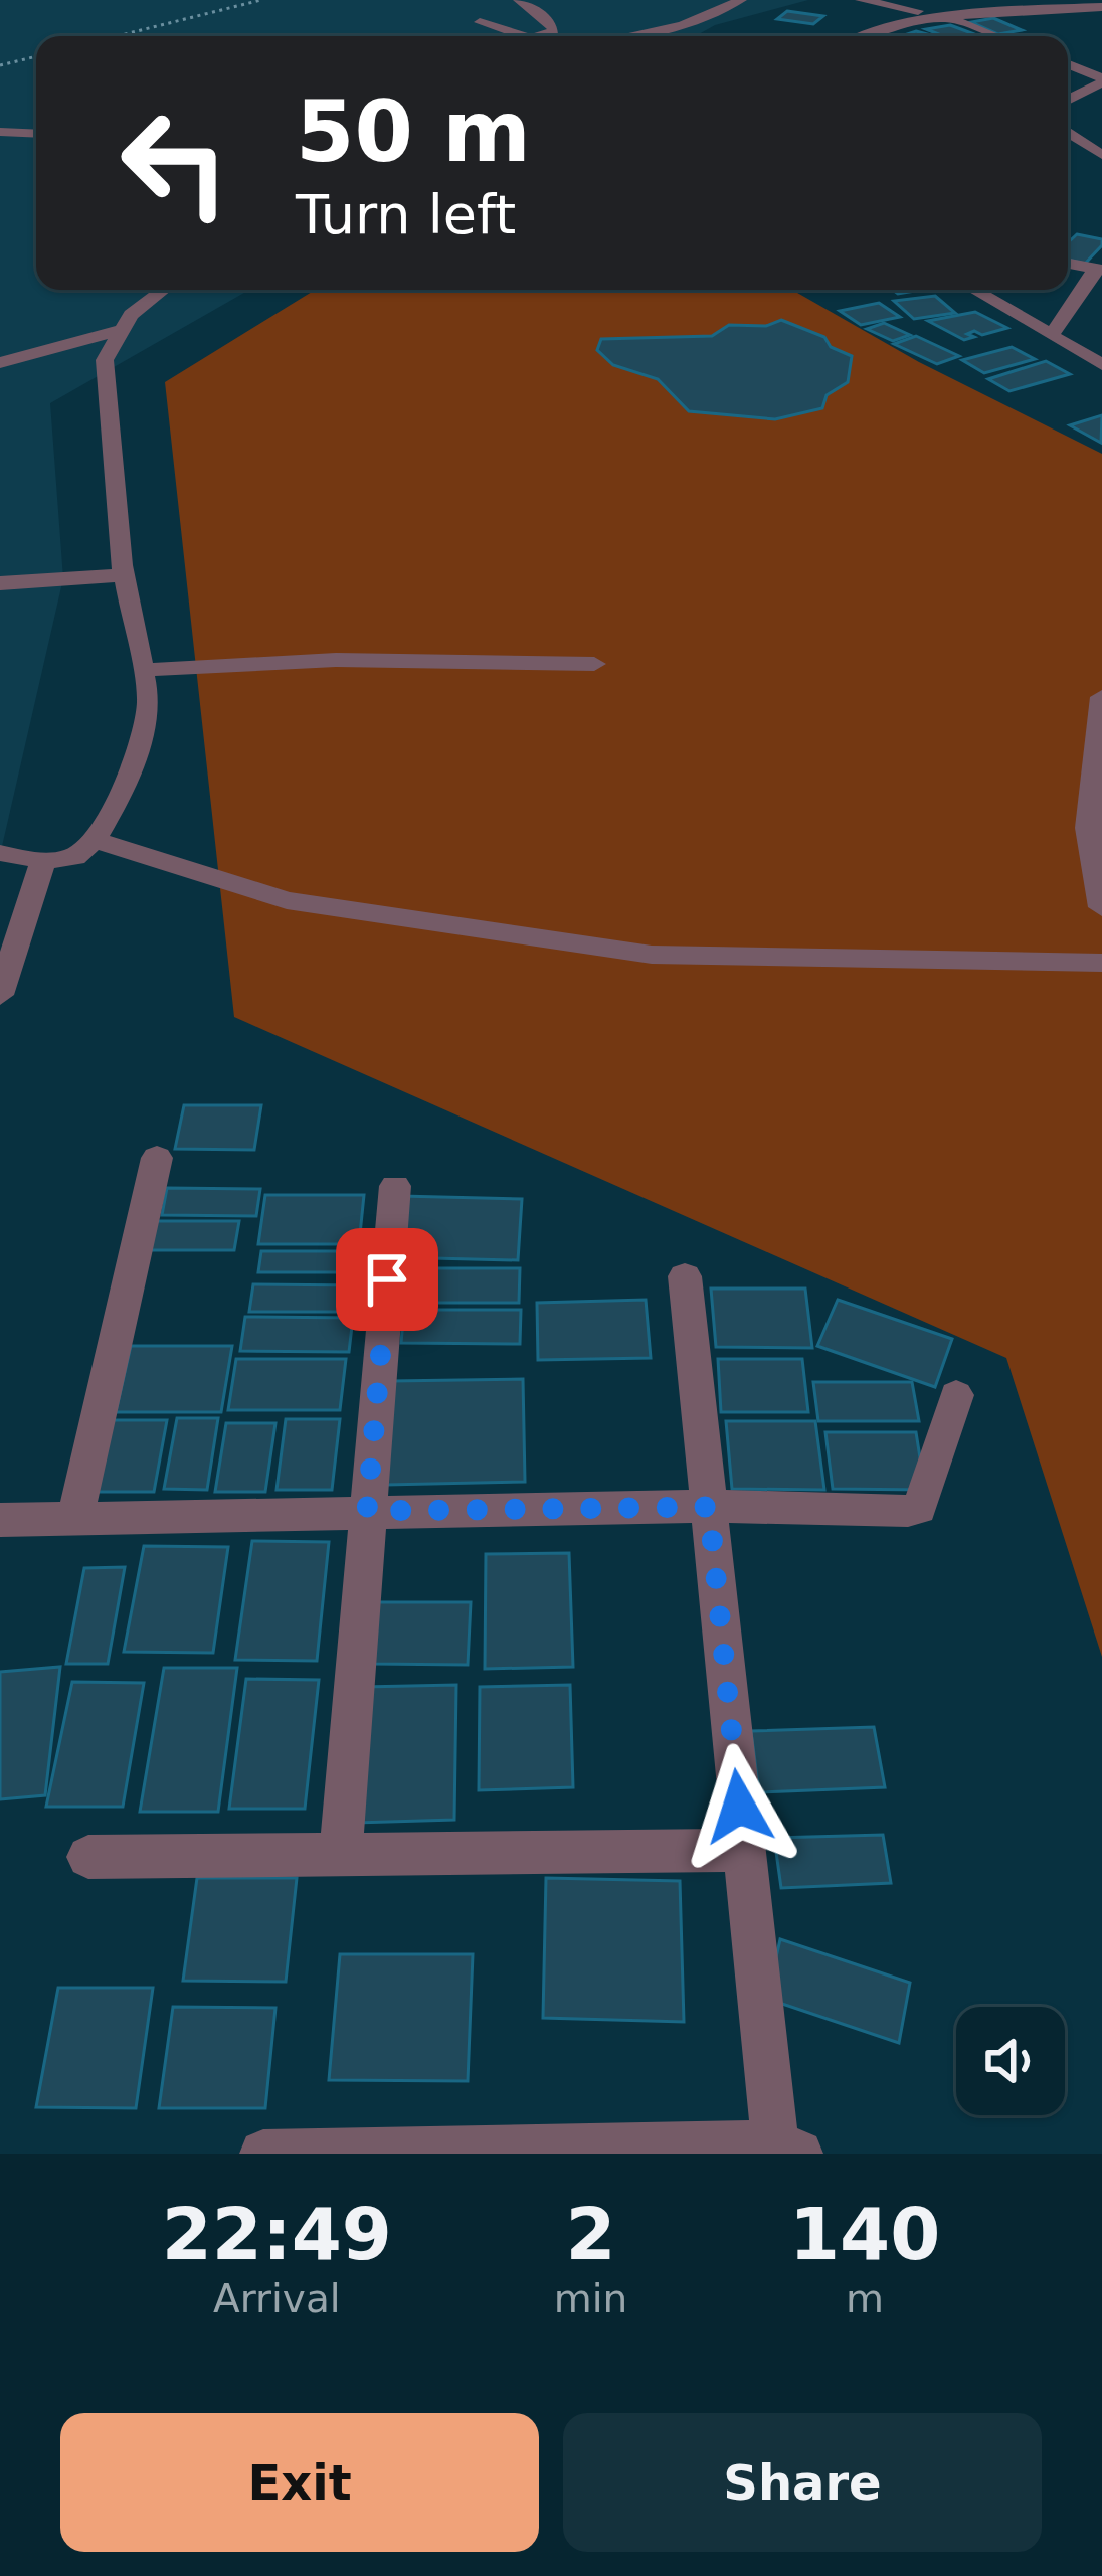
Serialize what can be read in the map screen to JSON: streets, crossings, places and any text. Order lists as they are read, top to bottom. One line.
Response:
{"page":{"turn":["50 m","Turn left"],"eta":["22:49","Arrival","2","min","140","m"],"buttons":["Exit","Share"]}}
